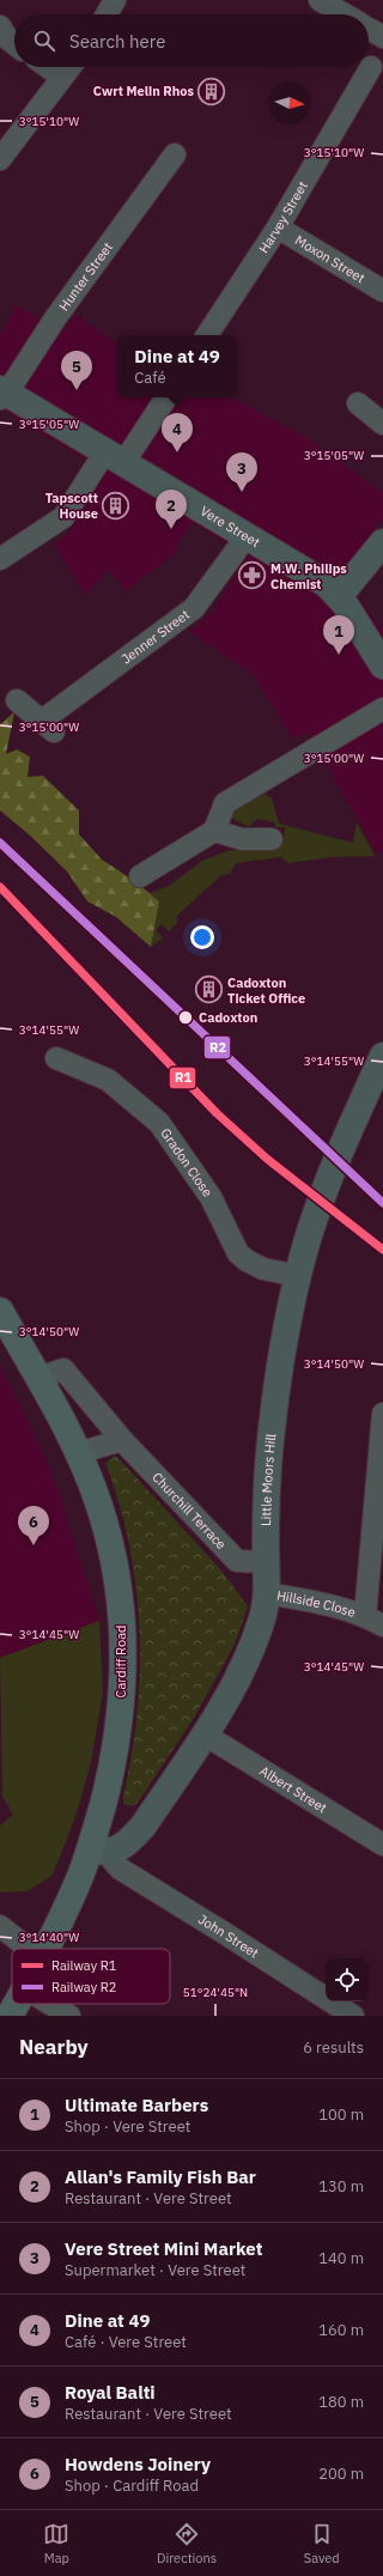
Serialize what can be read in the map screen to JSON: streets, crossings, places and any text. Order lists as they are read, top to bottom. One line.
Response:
{"streets":{"main road":["Cardiff Road"],"street":["Harvey Street","Moxon Street","Hunter Street","Vere Street","Jenner Street","Gradon Close","Little Moors Hill","Churchill Terrace","Hillside Close","Albert Street","John Street"]},"crossings":[["Harvey Street","Moxon Street"],["Hunter Street","Vere Street"],["Vere Street","Jenner Street"],["Gradon Close","Little Moors Hill"],["Little Moors Hill","Churchill Terrace"],["Little Moors Hill","Hillside Close"],["Little Moors Hill","Cardiff Road"],["Little Moors Hill","Albert Street"],["Little Moors Hill","John Street"],["Churchill Terrace","Cardiff Road"],["Cardiff Road","John Street"]],"places":{"building":["Cwrt Melin Rhos","Tapscott House","Cadoxton Ticket Office"],"pharmacy":["M.W. Philips Chemist"],"other":["Cadoxton"]},"lines":["rail line R2","rail line R1"],"legend":["Railway R1","Railway R2"],"north":"right","page":{"search":"Search here","popup":["Dine at 49","Café"],"pins":["5","4","3","2","1","6"],"heading":["Nearby","6 results"],"list":[{"mark":"1","name":"Ultimate Barbers","note":"Shop · Vere Street","value":"100 m"},{"mark":"2","name":"Allan's Family Fish Bar","note":"Restaurant · Vere Street","value":"130 m"},{"mark":"3","name":"Vere Street Mini Market","note":"Supermarket · Vere Street","value":"140 m"},{"mark":"4","name":"Dine at 49","note":"Café · Vere Street","value":"160 m"},{"mark":"5","name":"Royal Balti","note":"Restaurant · Vere Street","value":"180 m"},{"mark":"6","name":"Howdens Joinery","note":"Shop · Cardiff Road","value":"200 m"}],"nav":["Map","Directions","Saved"]},"coordinates":["3°15'10\"W","3°15'05\"W","3°15'00\"W","3°14'55\"W","3°14'50\"W","3°14'45\"W","3°14'40\"W","51°24'45\"N"]}
